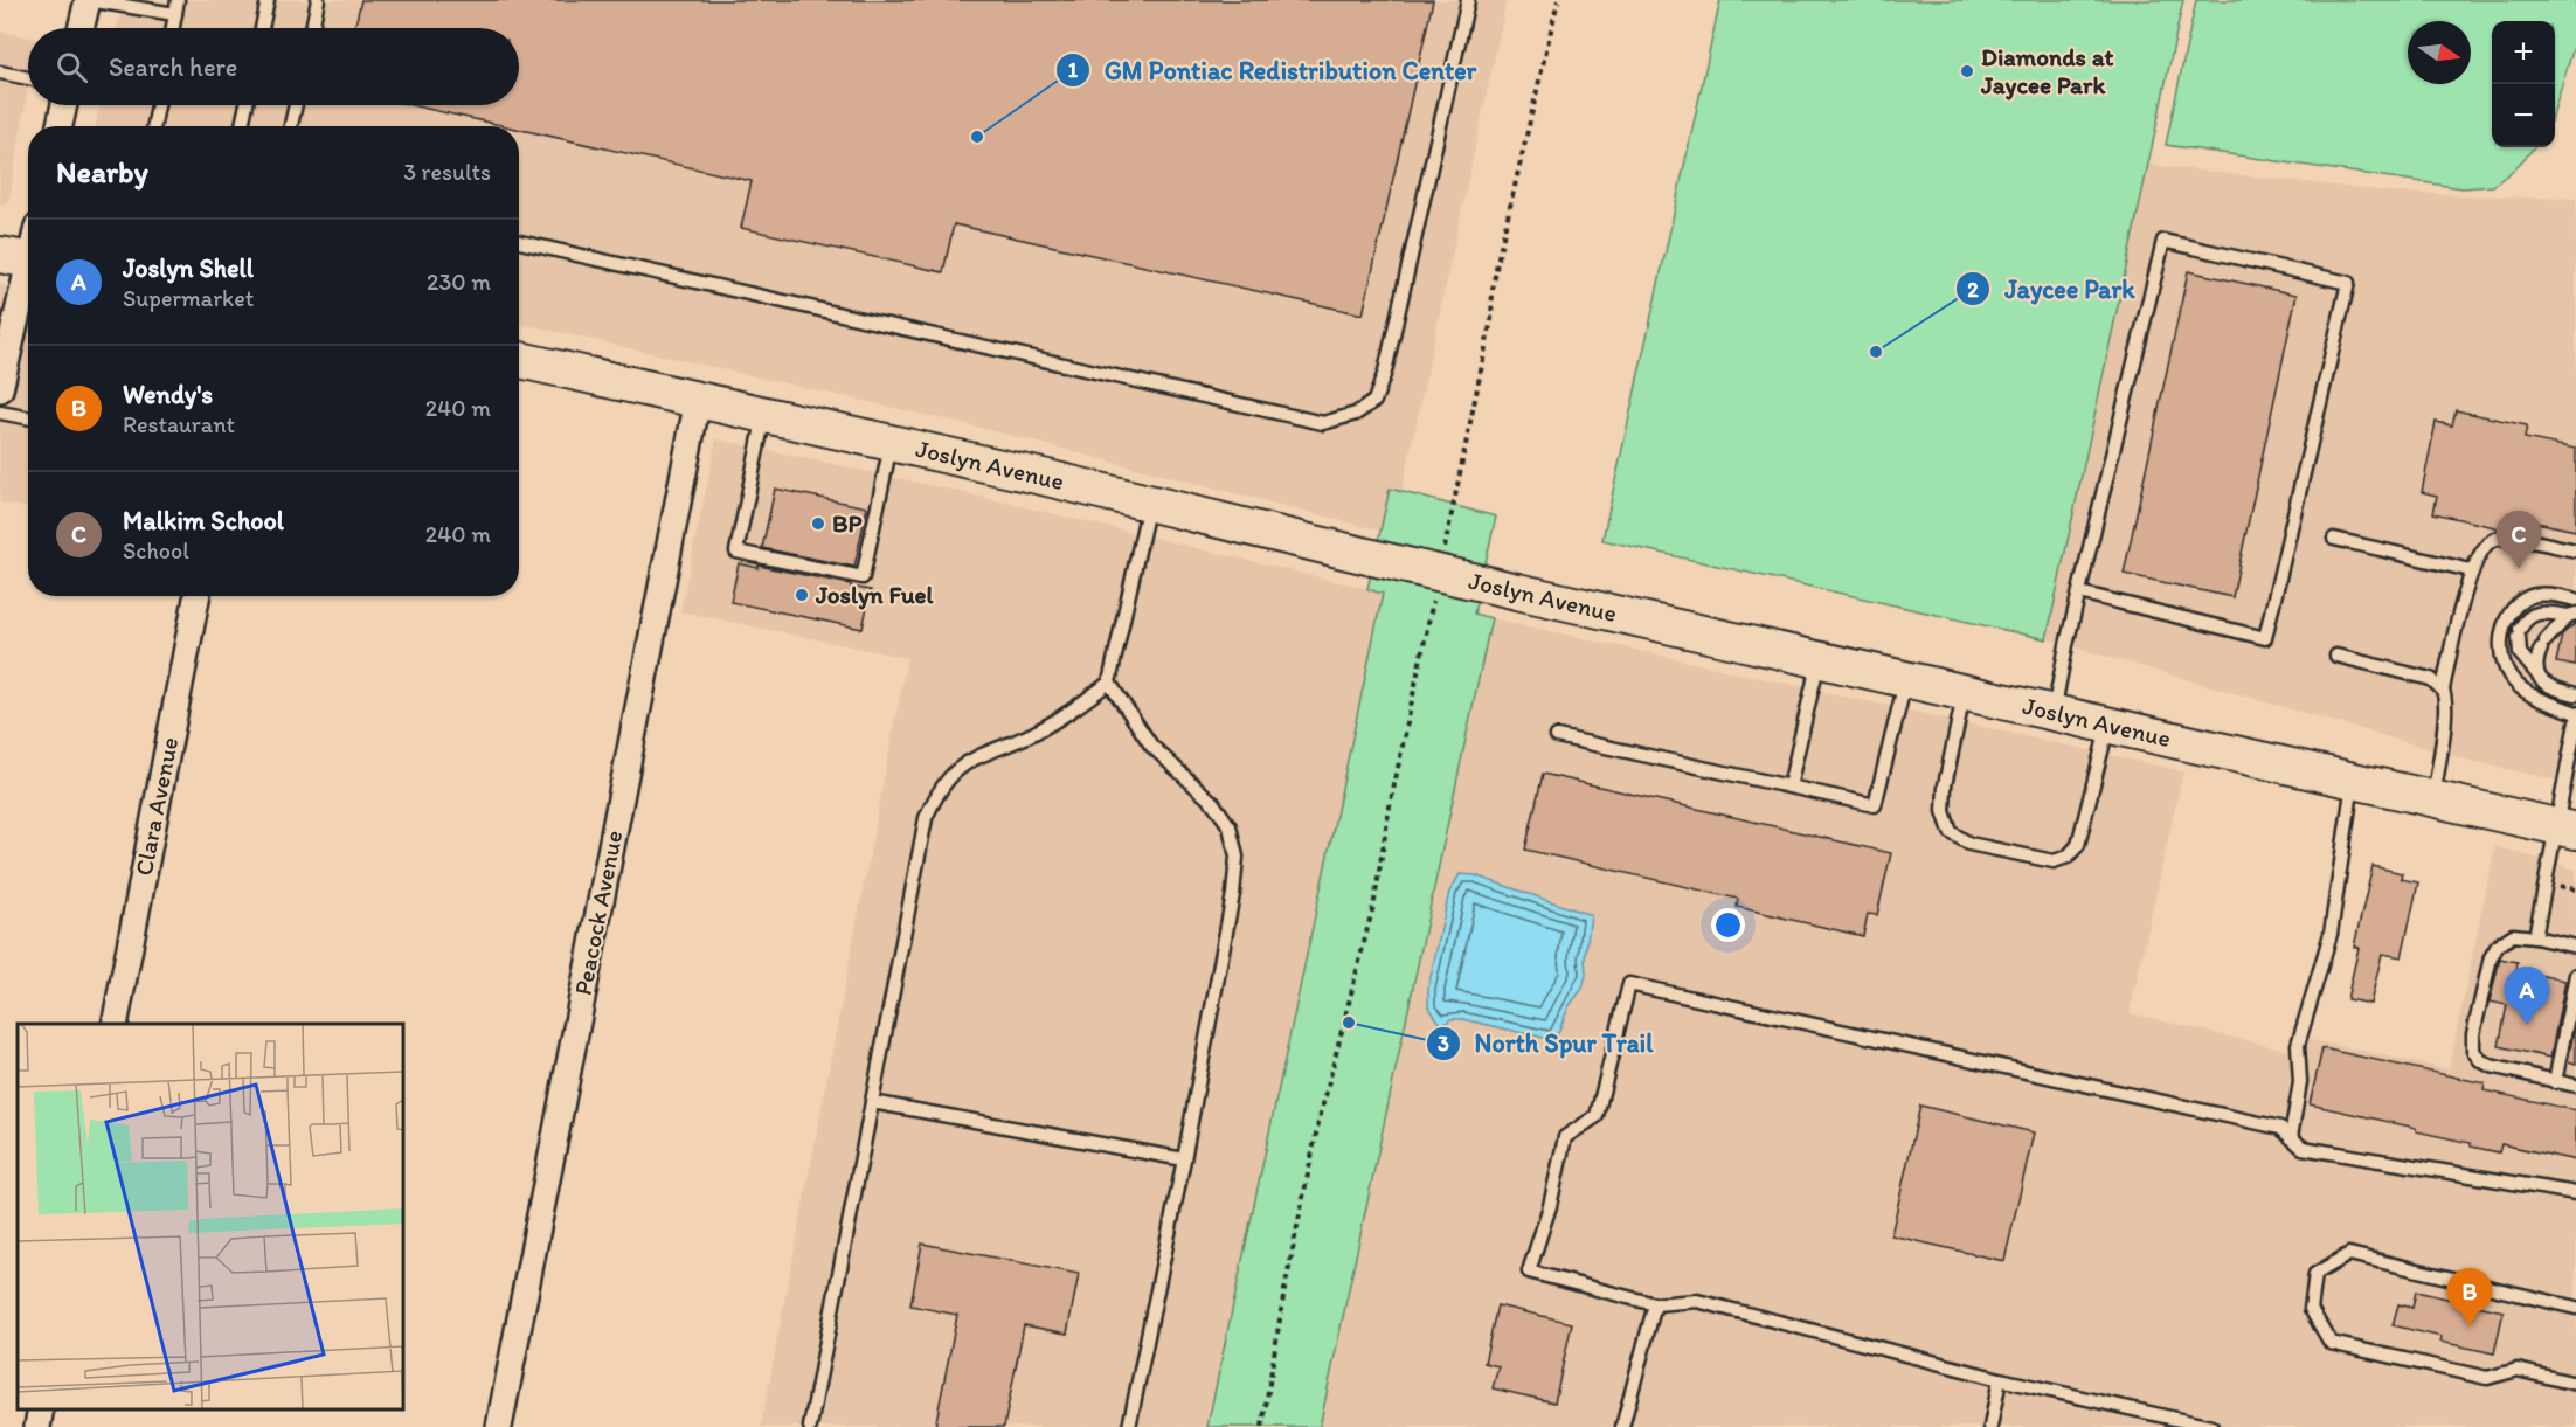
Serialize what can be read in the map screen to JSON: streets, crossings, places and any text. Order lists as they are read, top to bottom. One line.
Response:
{"streets":{"main road":["Joslyn Avenue"],"street":["Clara Avenue","Peacock Avenue"]},"crossings":[["Joslyn Avenue","Peacock Avenue"]],"places":["Diamonds at Jaycee Park","GM Pontiac Redistribution Center","Jaycee Park","BP","Joslyn Fuel","North Spur Trail"],"north":"right","page":{"map_buttons":["+","−"],"search":"Search here","heading":["Nearby","3 results"],"list":[{"mark":"A","name":"Joslyn Shell","note":"Supermarket","value":"230 m"},{"mark":"B","name":"Wendy's","note":"Restaurant","value":"240 m"},{"mark":"C","name":"Malkim School","note":"School","value":"240 m"}],"pins":["C","A","B"]}}
